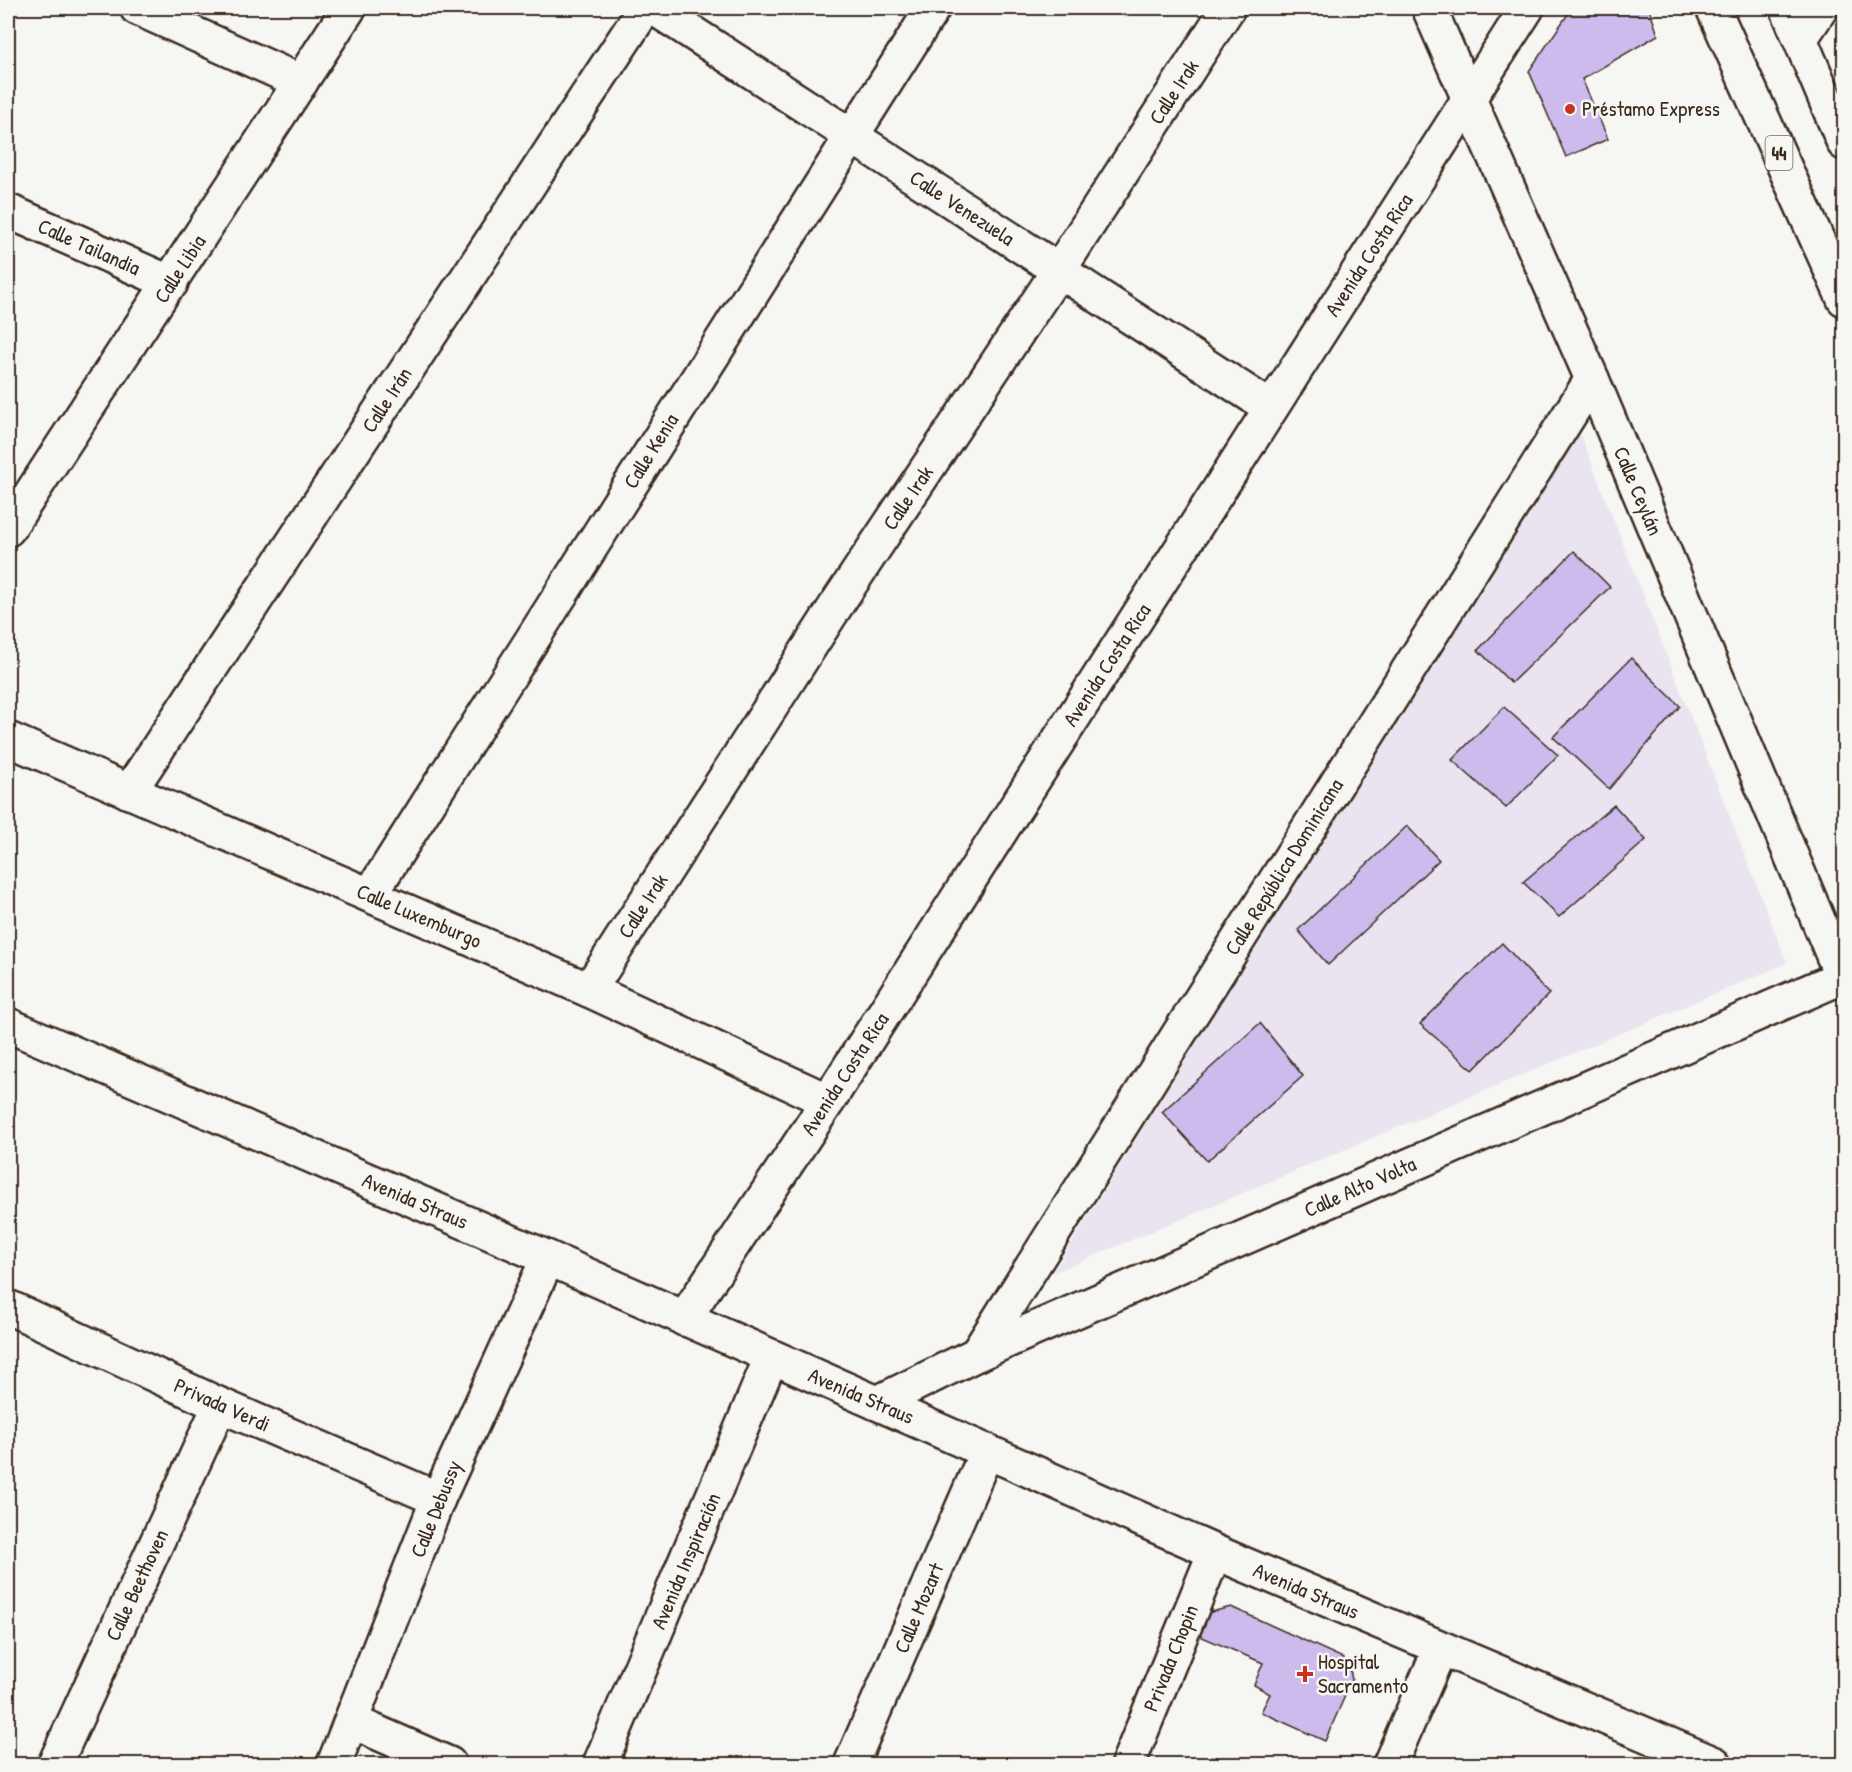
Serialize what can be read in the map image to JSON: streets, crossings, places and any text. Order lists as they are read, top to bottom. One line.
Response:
{"streets":{"street":["Calle Irak","44","Calle Venezuela","Calle Tailandia","Avenida Costa Rica","Calle Libia","Calle Irán","Calle Kenia","Calle Ceylán","Calle República Dominicana","Calle Luxemburgo","Calle Alto Volta","Avenida Straus","Privada Verdi","Calle Debussy","Avenida Inspiración","Calle Beethoven","Calle Mozart","Privada Chopin"]},"crossings":[["Calle Irak","Calle Venezuela"],["Calle Irak","Calle Luxemburgo"],["Calle Venezuela","Avenida Costa Rica"],["Calle Venezuela","Calle Kenia"],["Calle Tailandia","Calle Libia"],["Avenida Costa Rica","Calle Ceylán"],["Avenida Costa Rica","Calle Luxemburgo"],["Avenida Costa Rica","Avenida Straus"],["Calle Irán","Calle Luxemburgo"],["Calle Kenia","Calle Luxemburgo"],["Calle Ceylán","Calle República Dominicana"],["Calle Ceylán","Calle Alto Volta"],["Calle República Dominicana","Calle Alto Volta"],["Calle Alto Volta","Avenida Straus"],["Avenida Straus","Calle Debussy"],["Avenida Straus","Avenida Inspiración"],["Avenida Straus","Calle Mozart"],["Avenida Straus","Privada Chopin"],["Privada Verdi","Calle Debussy"],["Privada Verdi","Calle Beethoven"]],"places":{"other":["Préstamo Express"],"health":["Hospital Sacramento"]}}
